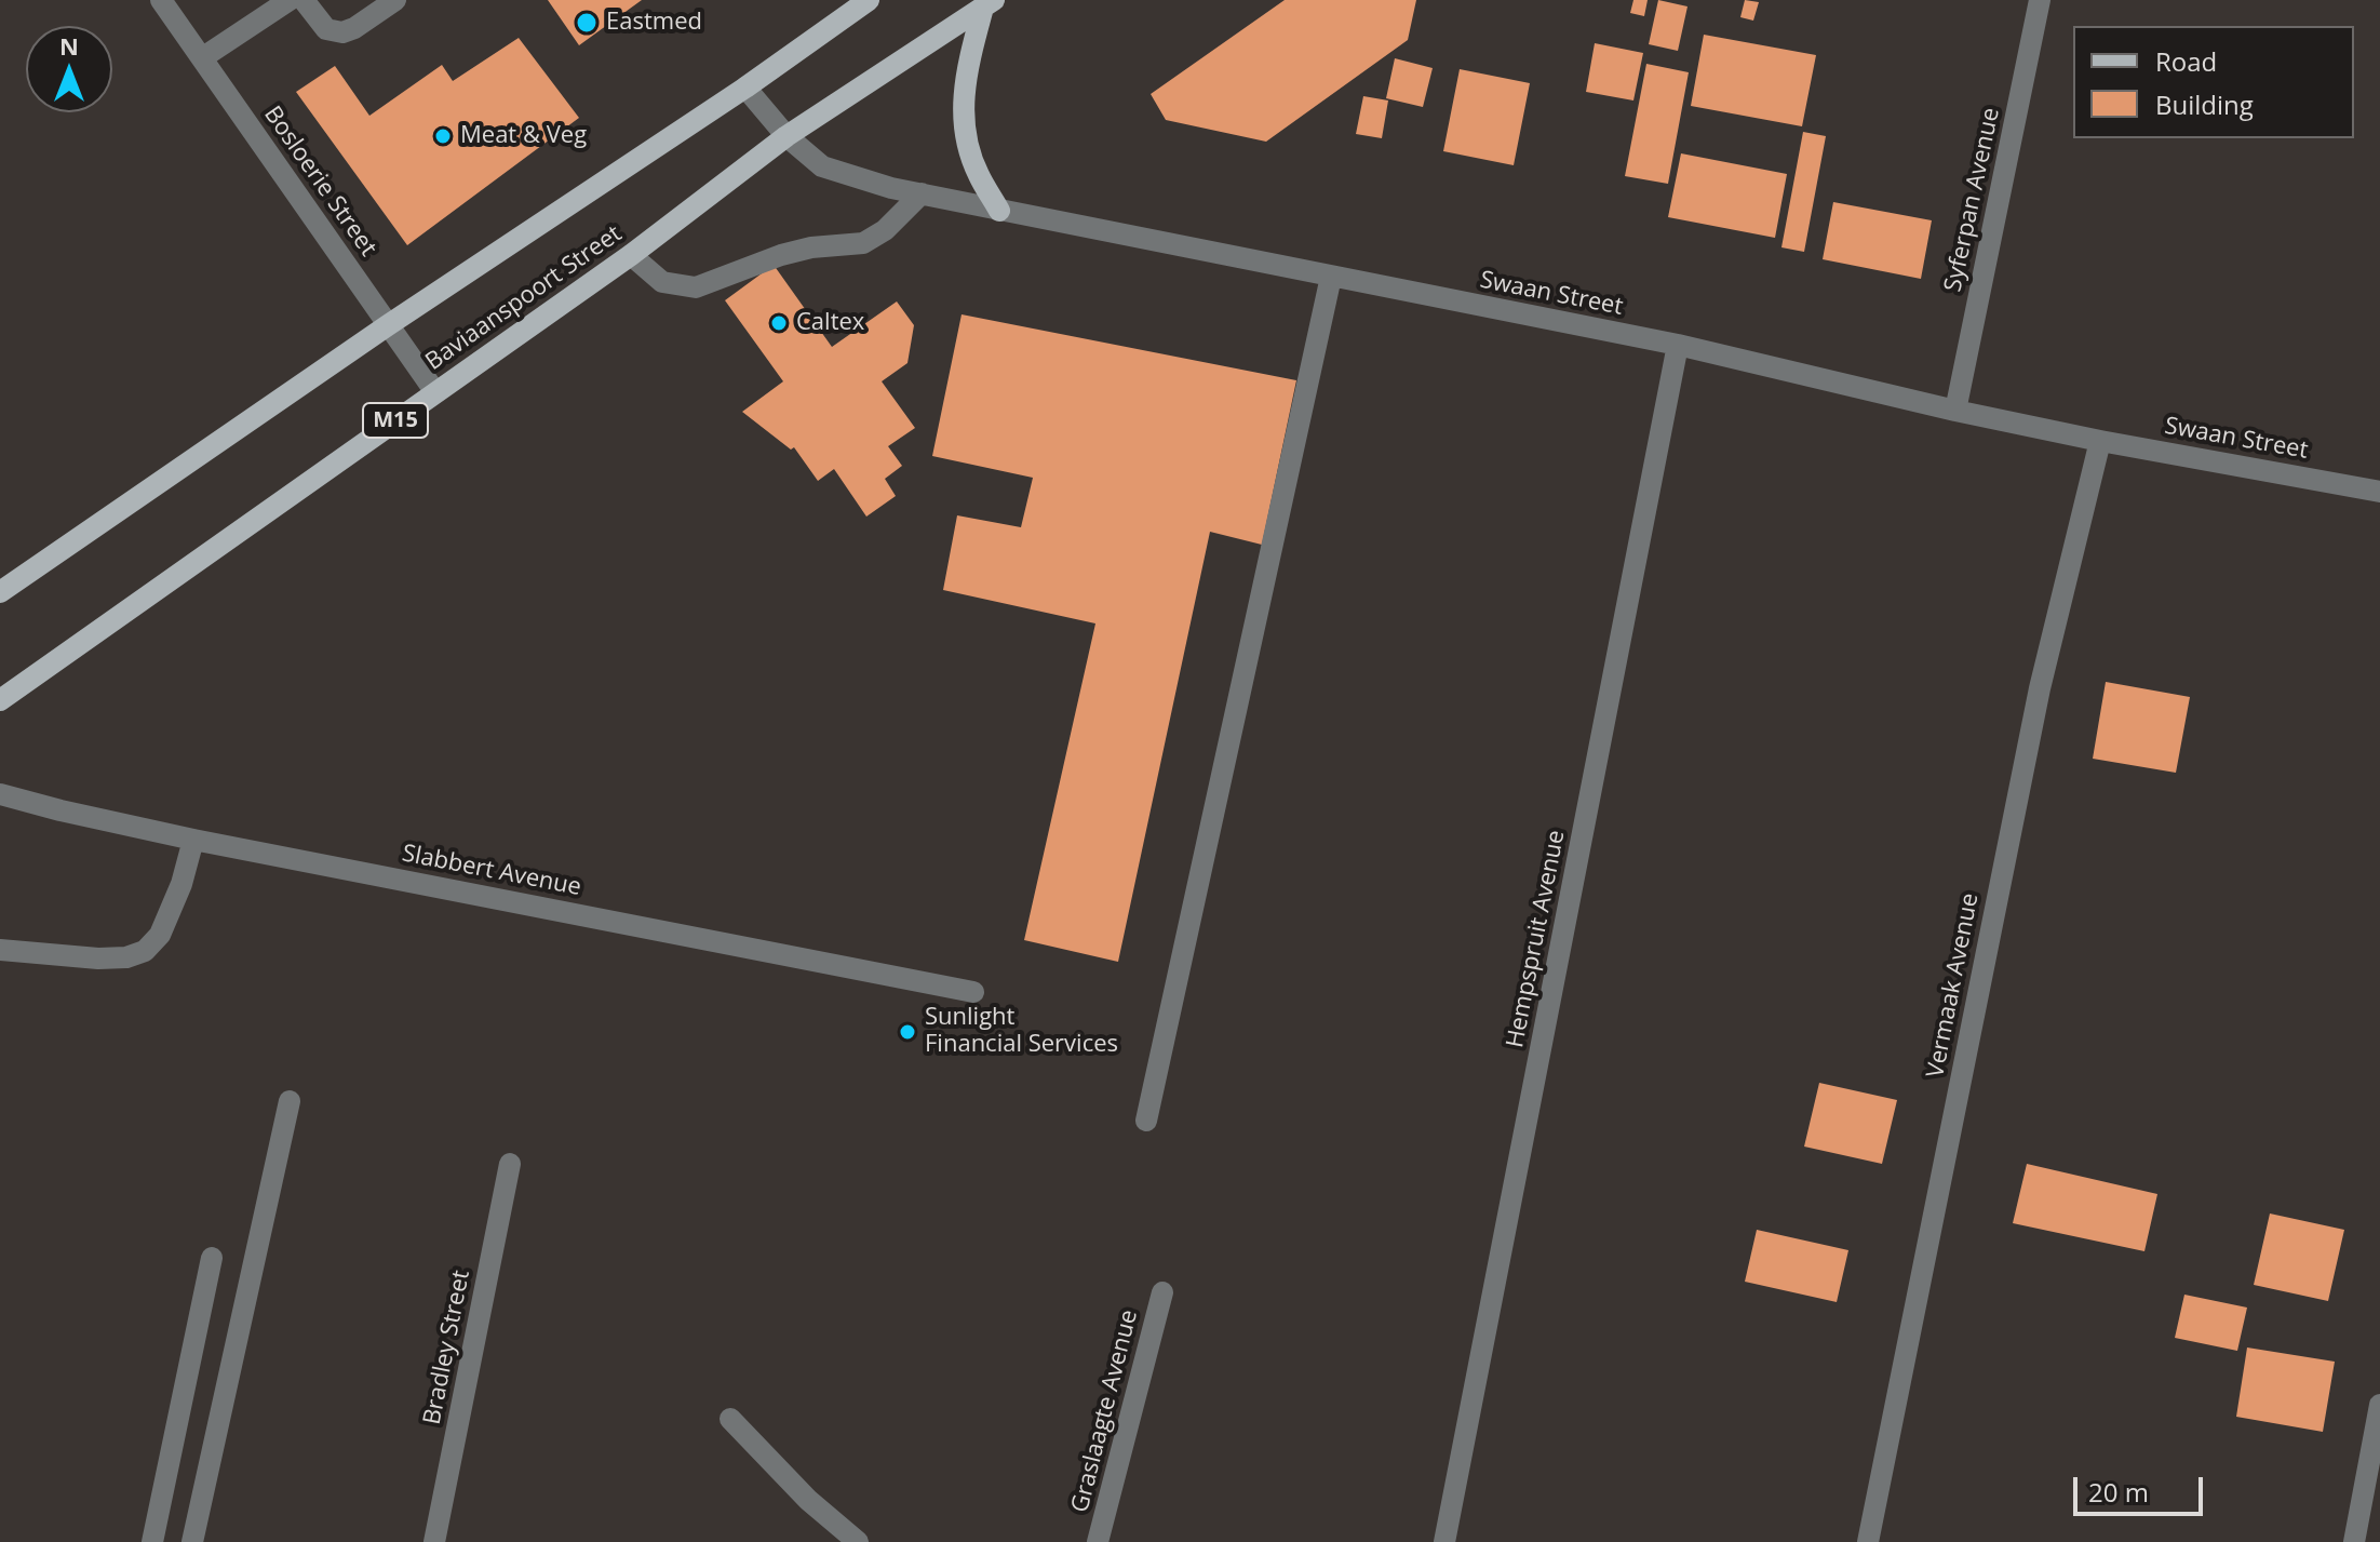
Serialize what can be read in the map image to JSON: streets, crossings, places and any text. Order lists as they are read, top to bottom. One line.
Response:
{"streets":{"main road":["Baviaanspoort Street","M15"],"street":["Bosloerie Street","Syferpan Avenue","Swaan Street","Slabbert Avenue","Hempspruit Avenue","Vermaak Avenue","Bradley Street","Graslaagte Avenue"]},"crossings":[["Bosloerie Street","Baviaanspoort Street"],["Syferpan Avenue","Swaan Street"],["Swaan Street","Baviaanspoort Street"],["Swaan Street","Hempspruit Avenue"],["Swaan Street","Vermaak Avenue"]],"places":["Eastmed","Meat & Veg","Caltex","Sunlight Financial Services"],"legend":["Road","Building"],"scale_bar":"20 m","north":"top"}
